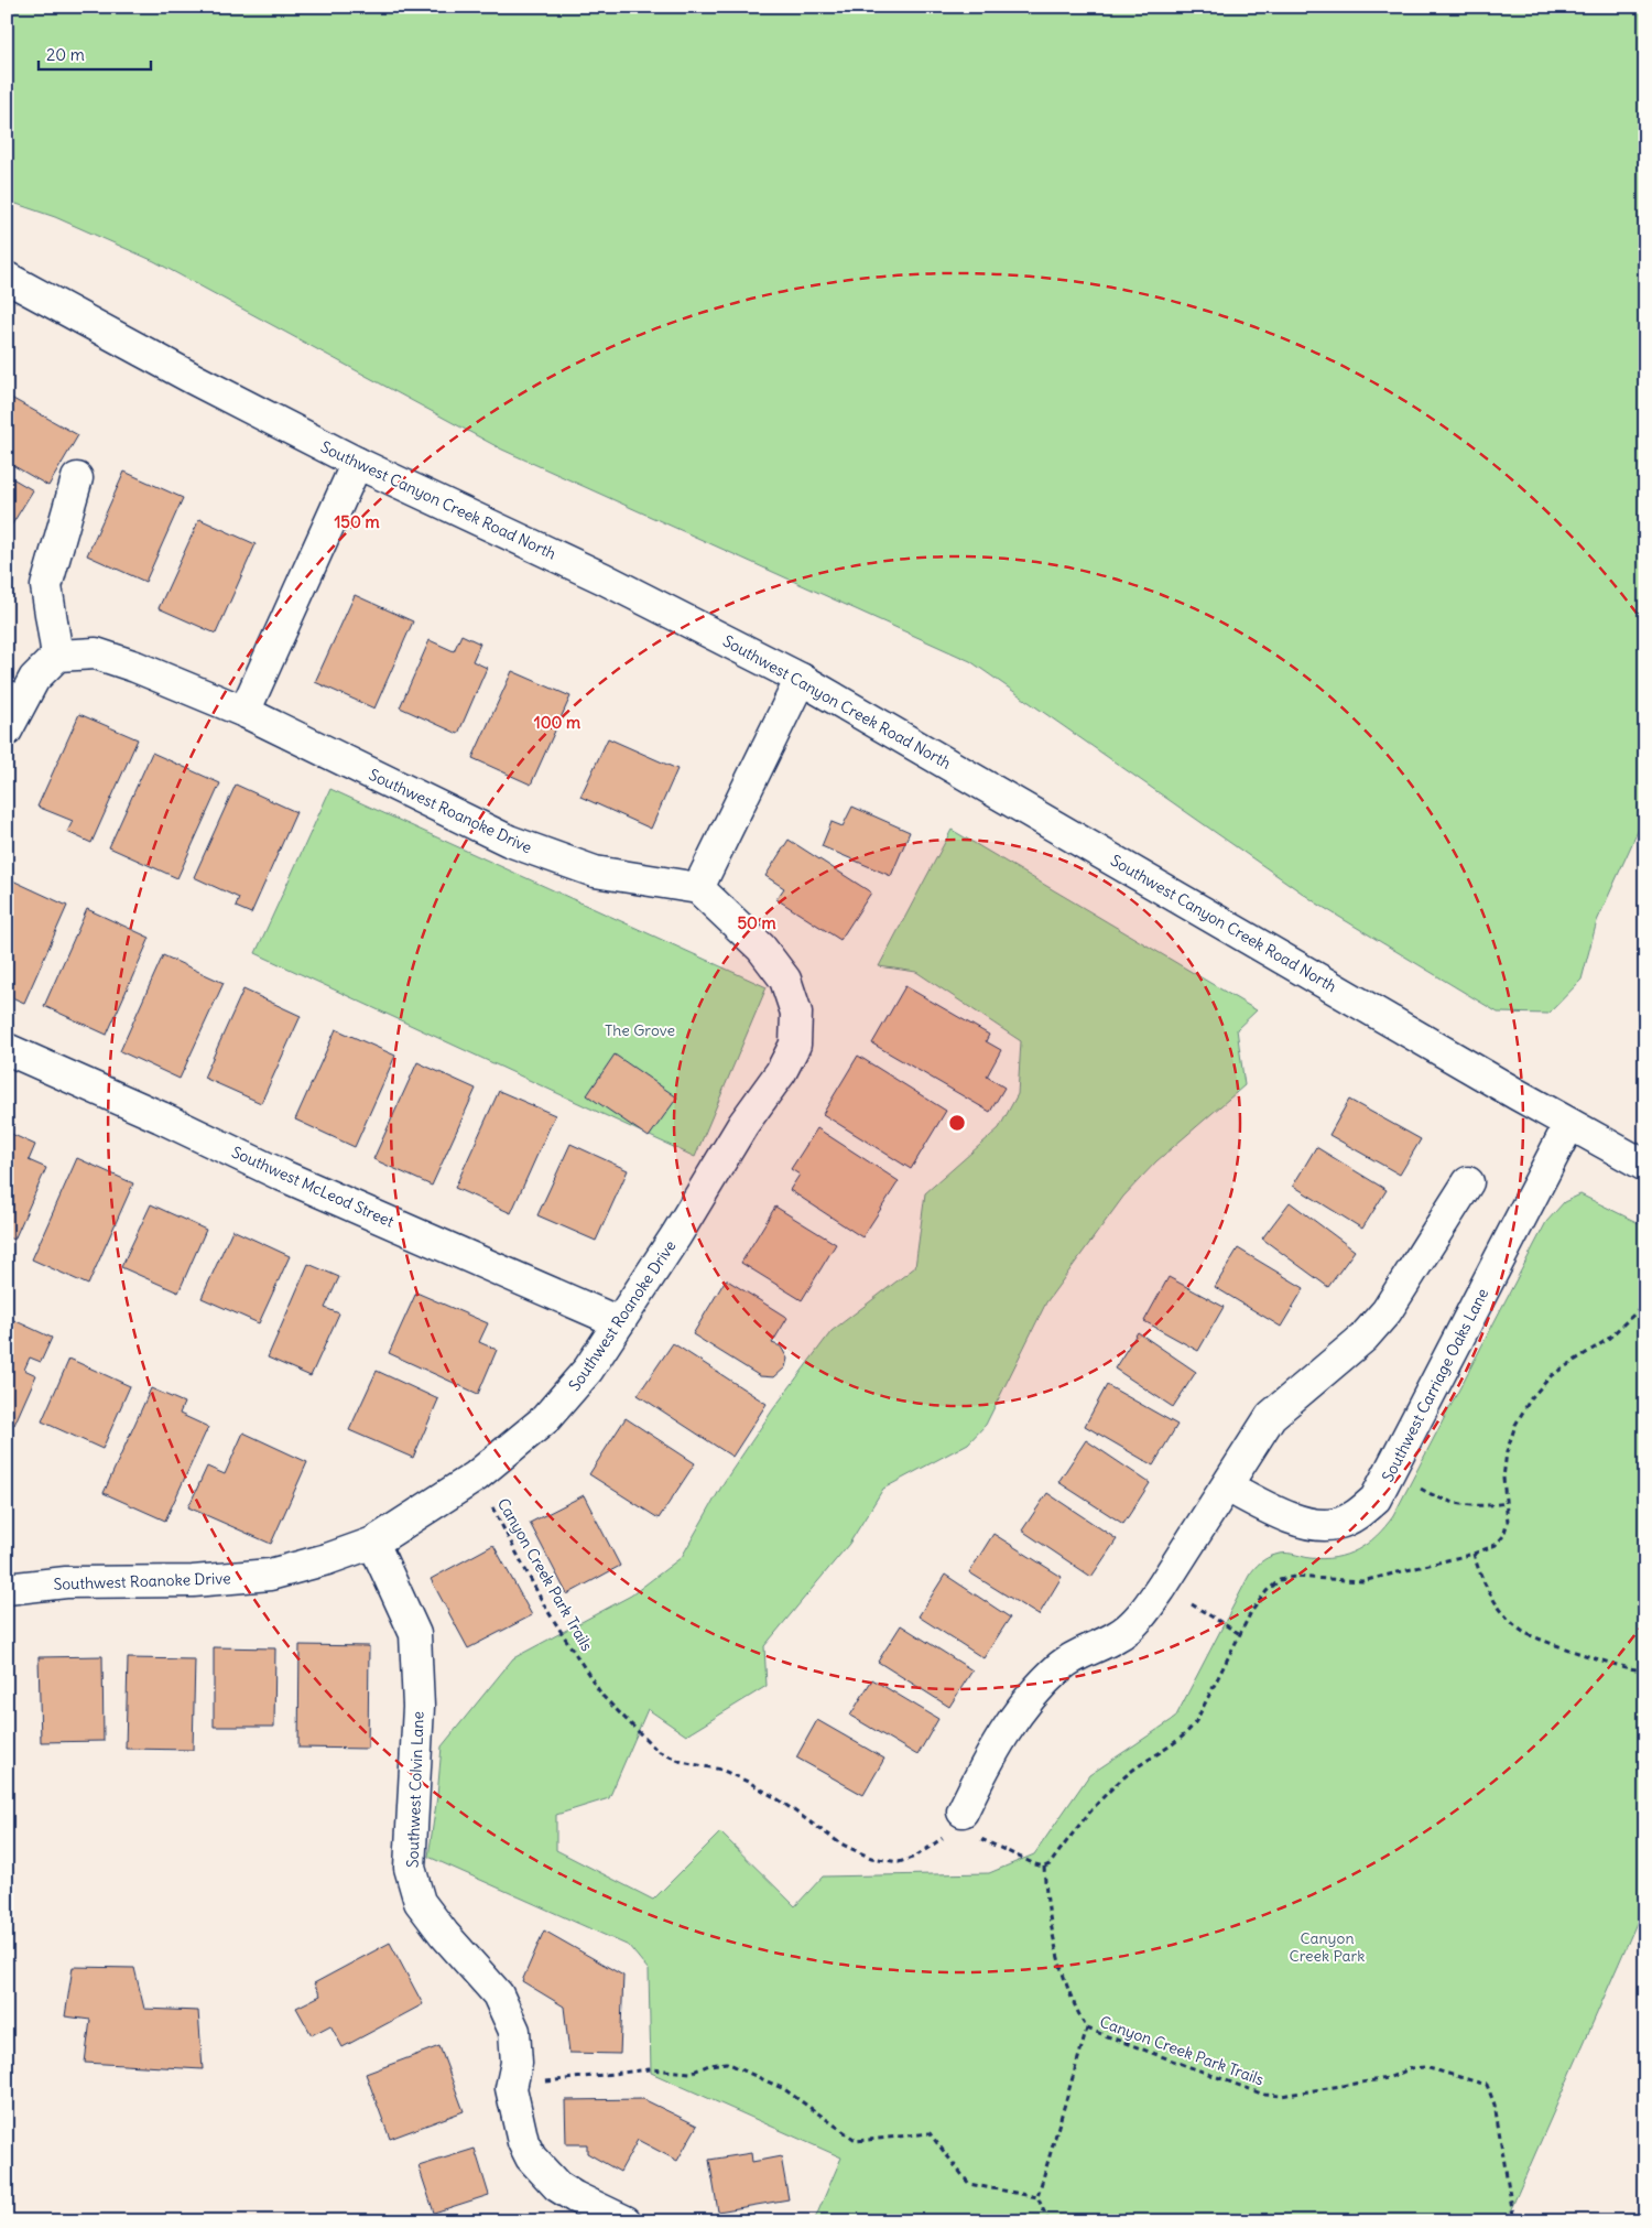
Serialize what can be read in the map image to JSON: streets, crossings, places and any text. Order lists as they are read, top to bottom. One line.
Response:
{"streets":{"street":["Southwest Canyon Creek Road North","Southwest Roanoke Drive","Southwest McLeod Street","Southwest Carriage Oaks Lane","Southwest Colvin Lane"],"path":["Canyon Creek Park Trails"]},"crossings":[["Southwest Canyon Creek Road North","Southwest Carriage Oaks Lane"],["Southwest Roanoke Drive","Southwest McLeod Street"],["Southwest Roanoke Drive","Canyon Creek Park Trails"],["Southwest Roanoke Drive","Southwest Colvin Lane"]],"parks":["The Grove","Canyon Creek Park"],"scale_bar":"20 m","rings":["150 m","100 m","50 m"]}
